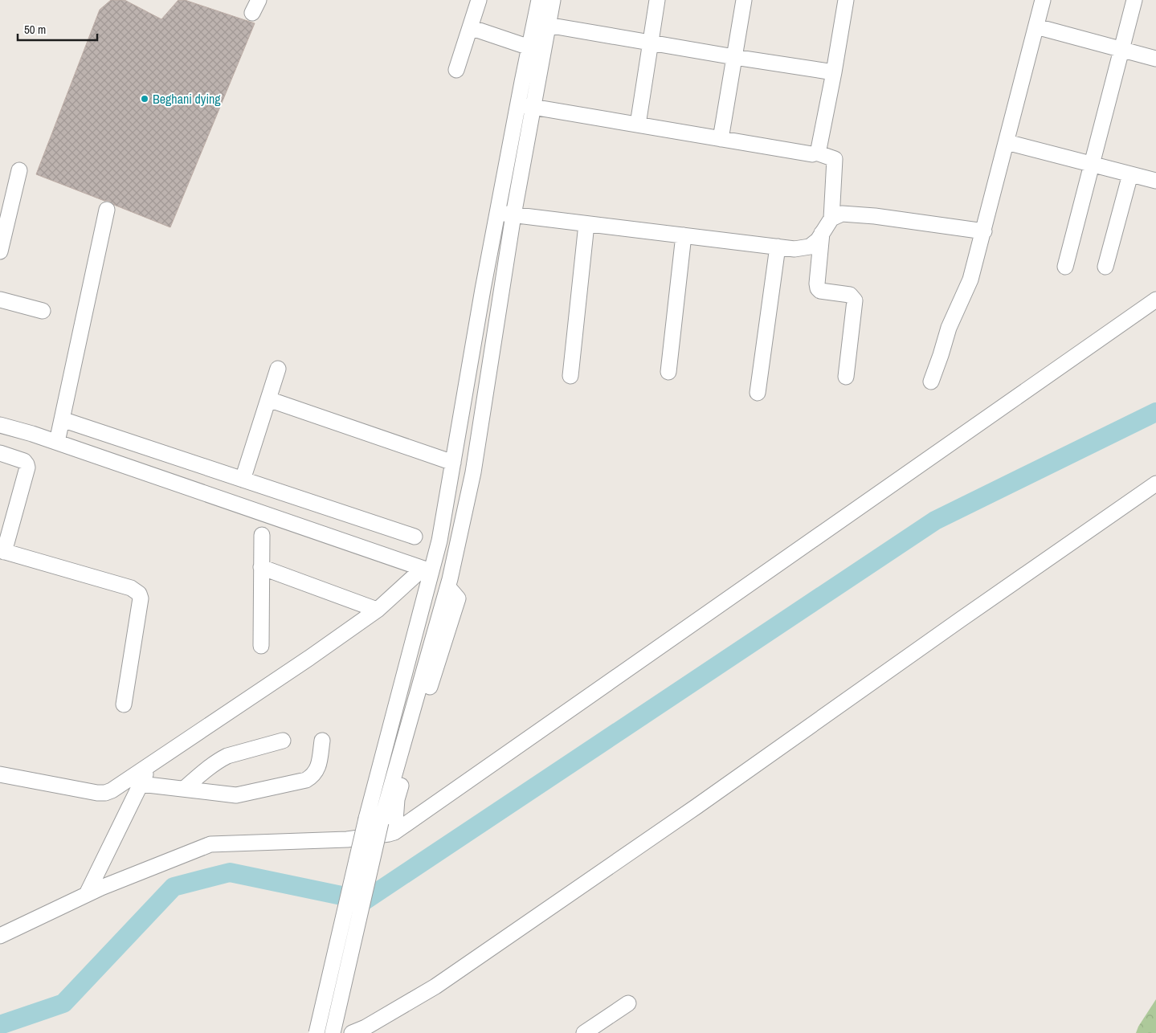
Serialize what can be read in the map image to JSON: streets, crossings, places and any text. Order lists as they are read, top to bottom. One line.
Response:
{"places":["Beghani dying"],"scale_bar":"50 m"}
